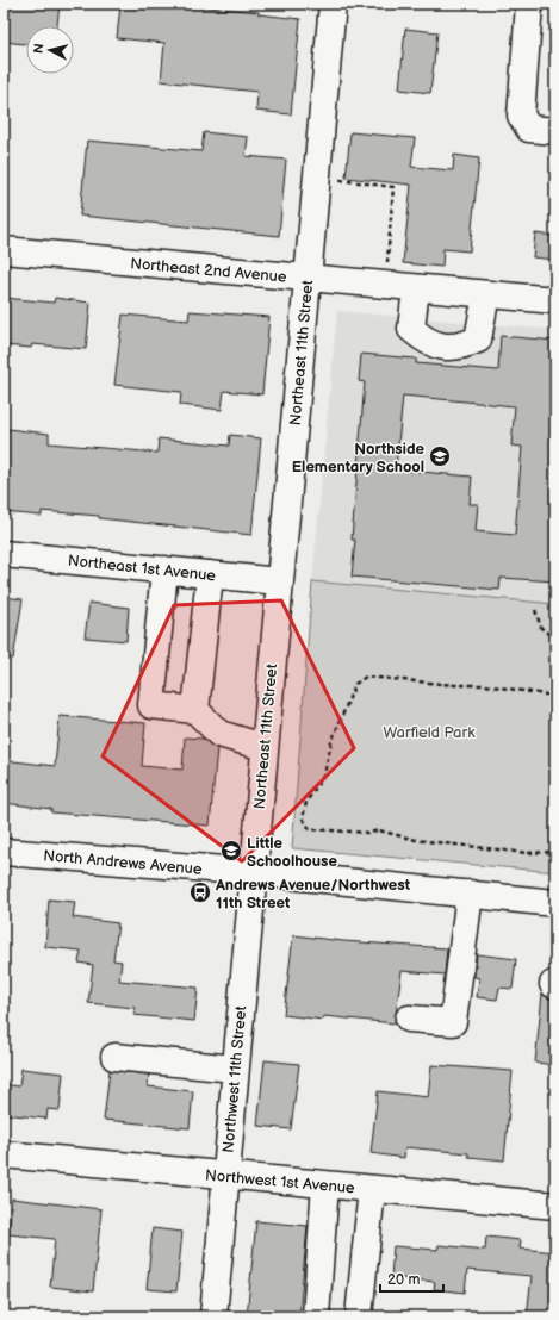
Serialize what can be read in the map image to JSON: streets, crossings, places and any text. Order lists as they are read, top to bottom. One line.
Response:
{"streets":{"street":["Northeast 2nd Avenue","Northeast 11th Street","Northeast 1st Avenue","North Andrews Avenue","Northwest 11th Street","Northwest 1st Avenue"]},"crossings":[["Northeast 2nd Avenue","Northeast 11th Street"],["Northeast 11th Street","Northeast 1st Avenue"],["Northeast 11th Street","North Andrews Avenue"],["Northeast 11th Street","Northwest 11th Street"],["North Andrews Avenue","Northwest 11th Street"],["Northwest 11th Street","Northwest 1st Avenue"]],"parks":["Warfield Park"],"places":{"school or university":["Northside Elementary School","Little Schoolhouse"],"bus stop":["Andrews Avenue/Northwest 11th Street"]},"scale_bar":"20 m","north":"left"}
